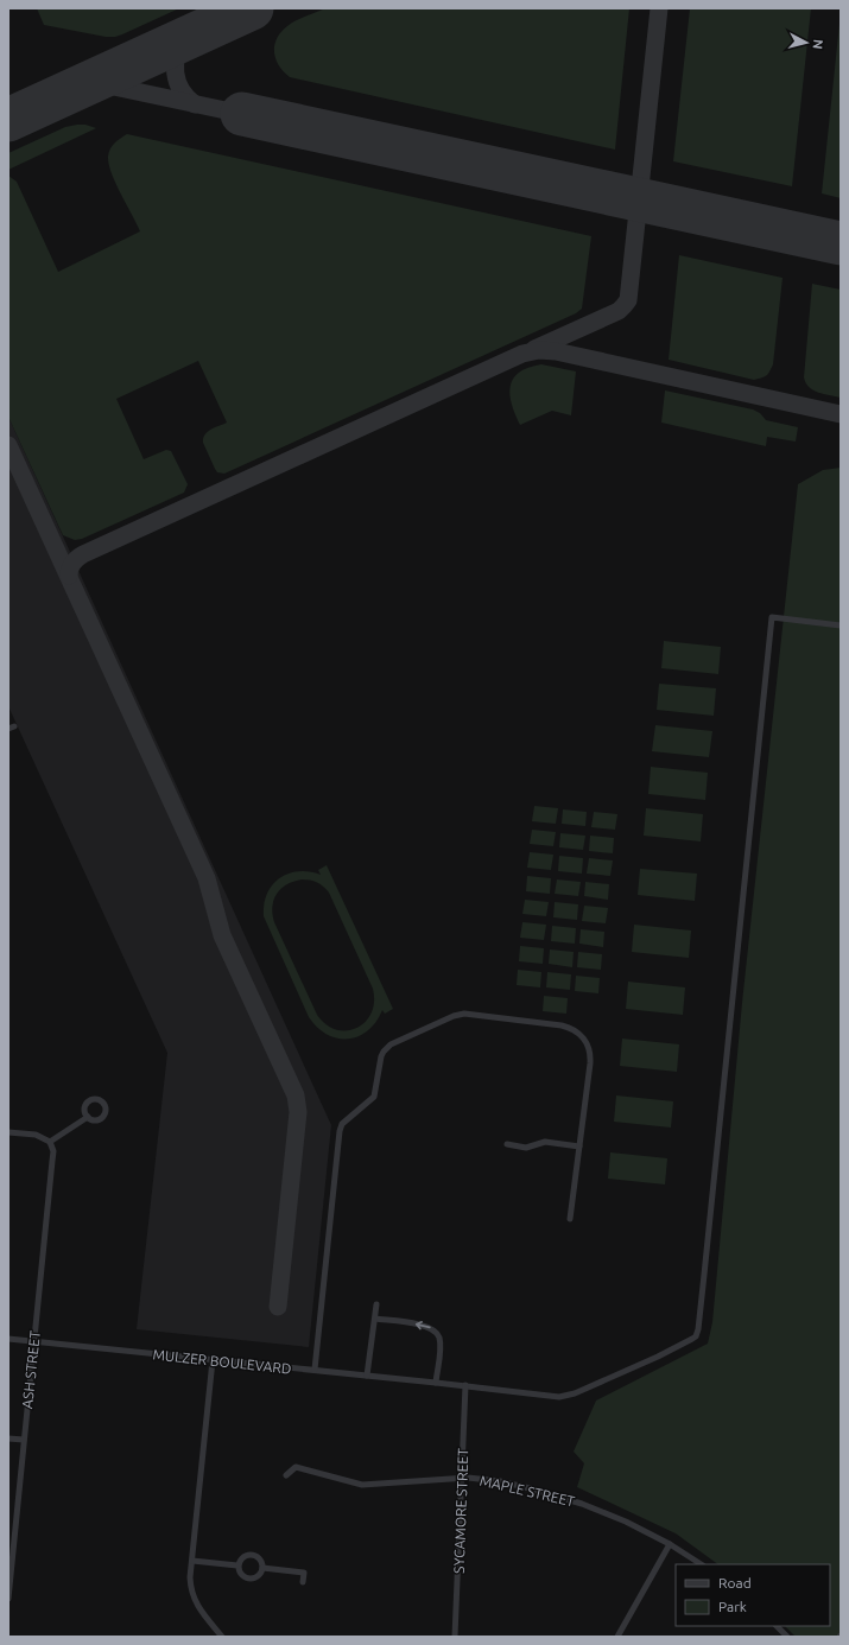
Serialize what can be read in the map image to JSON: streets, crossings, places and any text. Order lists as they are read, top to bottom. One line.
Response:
{"streets":{"street":["MULZER BOULEVARD","ASH STREET","MAPLE STREET","SYCAMORE STREET"]},"crossings":[["MULZER BOULEVARD","ASH STREET"],["MULZER BOULEVARD","SYCAMORE STREET"],["MAPLE STREET","SYCAMORE STREET"]],"legend":["Road","Park"],"north":"right"}
